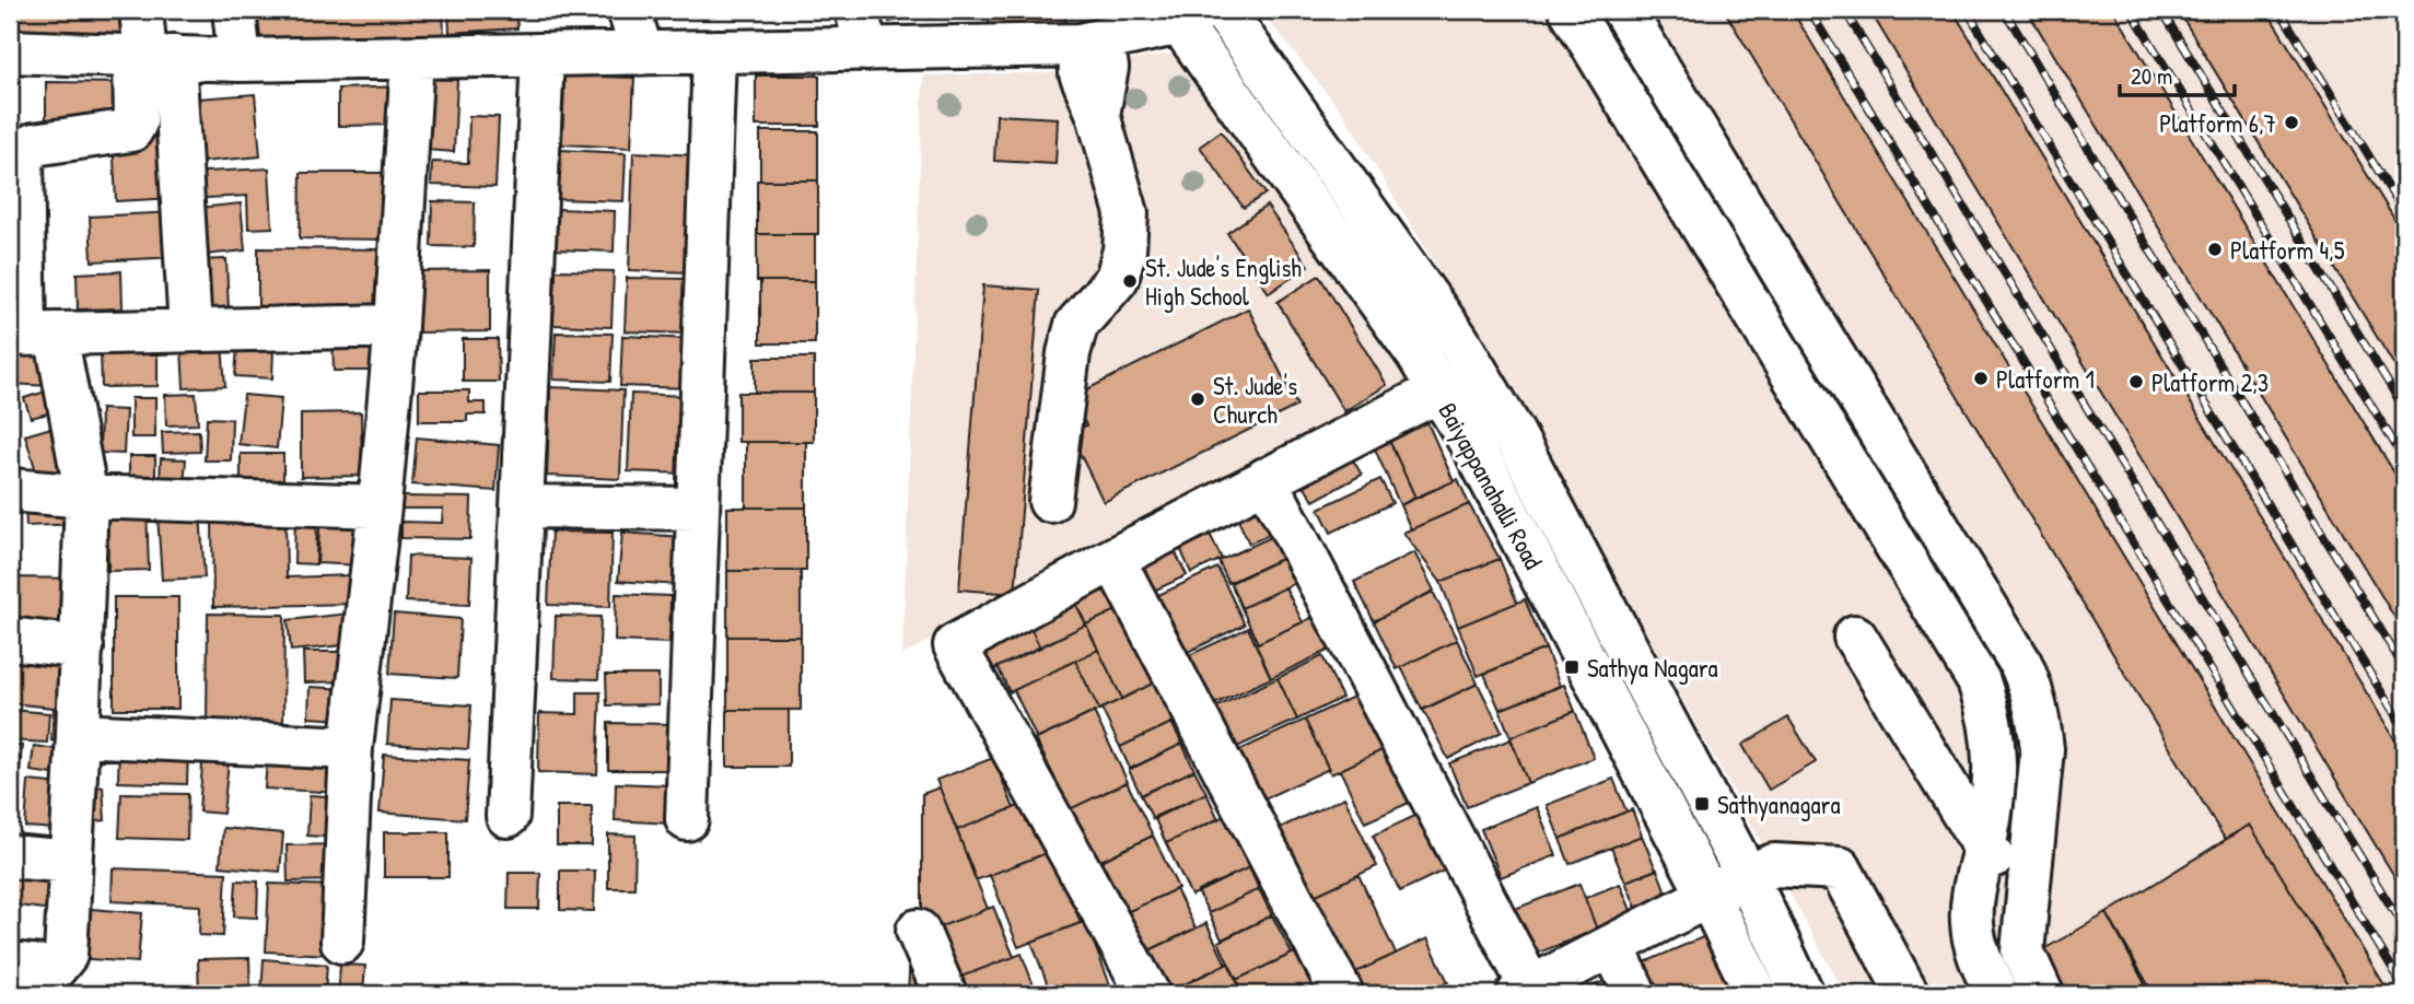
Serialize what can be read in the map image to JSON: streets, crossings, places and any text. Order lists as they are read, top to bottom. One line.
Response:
{"streets":{"street":["Baiyappanahalli Road"]},"places":{"other":["Platform 6,7","Platform 4,5","St. Jude's English High School","Platform 1","Platform 2,3","St. Jude's Church"],"transit":["Sathya Nagara","Sathyanagara"]},"scale_bar":"20 m"}
